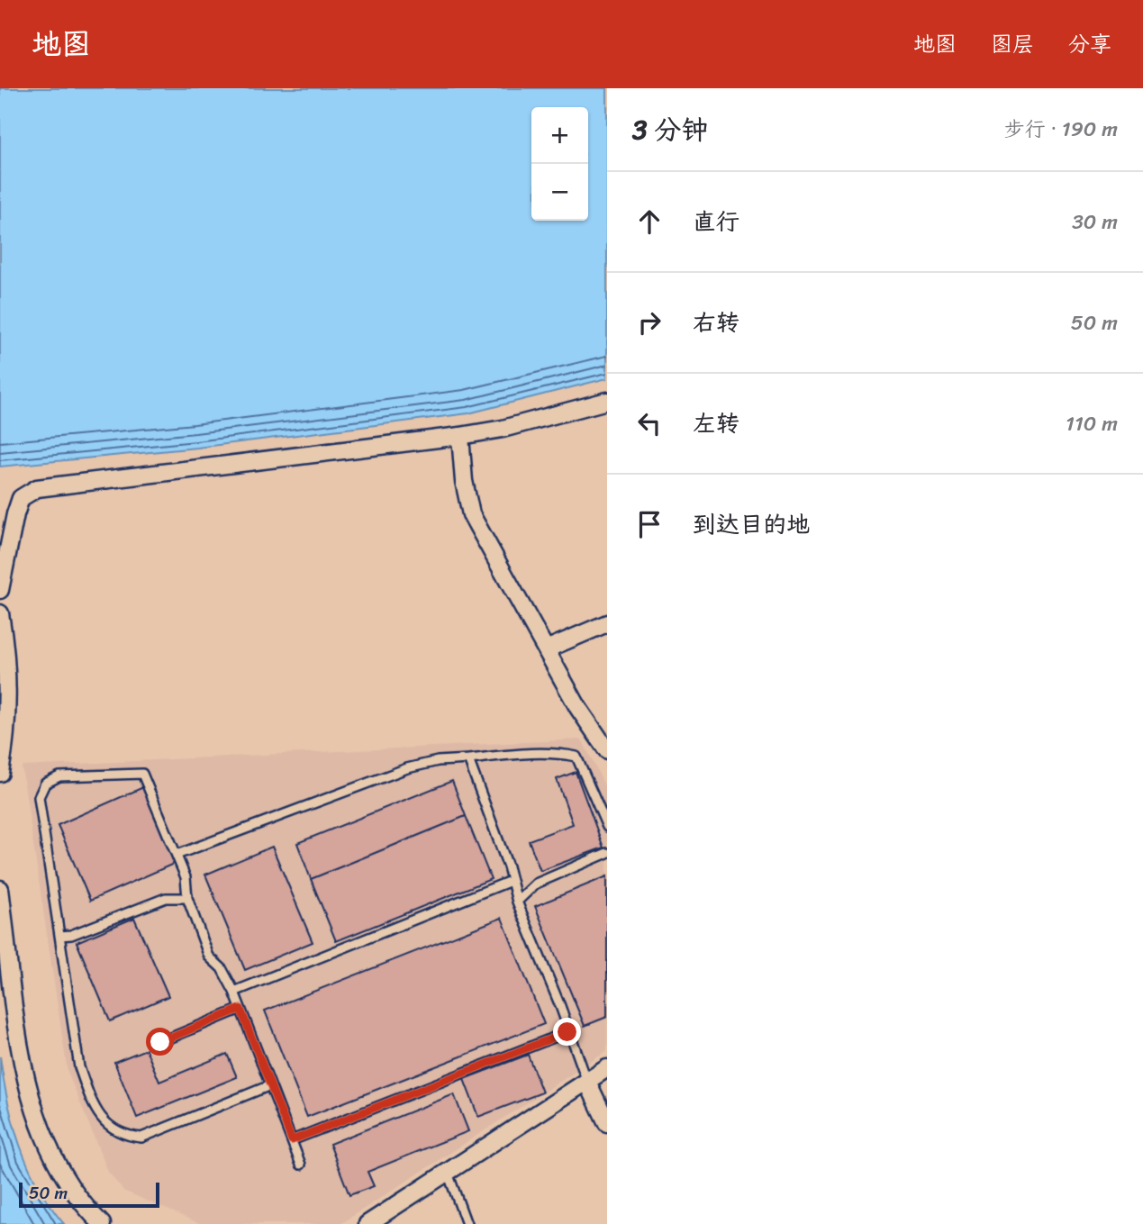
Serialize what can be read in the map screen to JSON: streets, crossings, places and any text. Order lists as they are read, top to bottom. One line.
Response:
{"scale_bar":"50 m","page":{"header":"地图","nav":["地图","图层","分享"],"heading":["3 分钟","步行 · 190 m"],"map_buttons":["+","−"],"list":[["直行","30 m"],["右转","50 m"],["左转","110 m"],"到达目的地"],"scale":"50 m"}}
